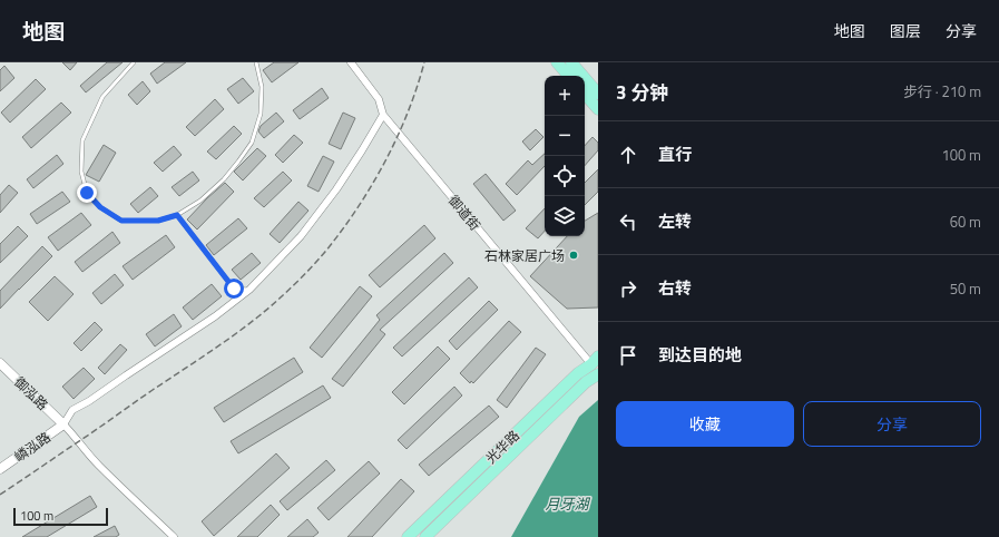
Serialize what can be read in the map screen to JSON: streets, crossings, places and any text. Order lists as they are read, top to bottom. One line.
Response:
{"streets":{"main road":["光华路"],"street":["御道街","御泓路","嶙泓路"]},"crossings":[["御道街","光华路"],["御泓路","嶙泓路"]],"water":["月牙湖"],"places":["石林家居广场"],"scale_bar":"100 m","page":{"header":"地图","nav":["地图","图层","分享"],"heading":["3 分钟","步行 · 210 m"],"map_buttons":["+","−"],"list":[["直行","100 m"],["左转","60 m"],["右转","50 m"],"到达目的地"],"buttons":["收藏","分享"],"scale":"100 m"}}
